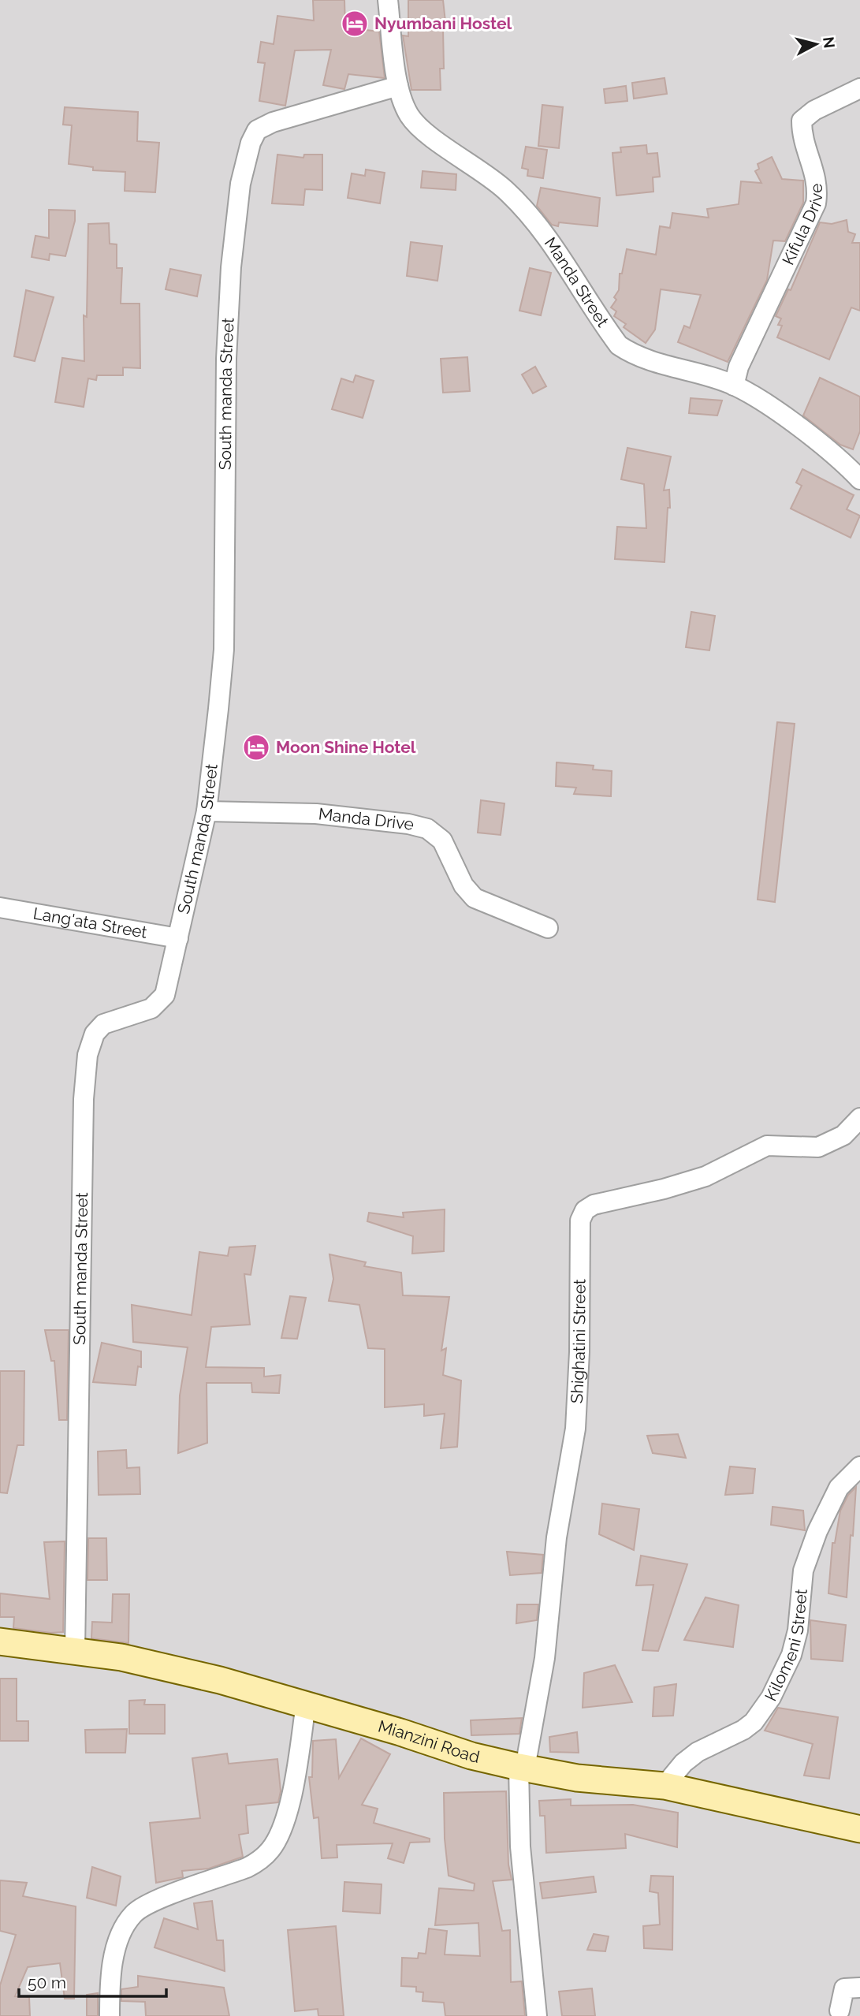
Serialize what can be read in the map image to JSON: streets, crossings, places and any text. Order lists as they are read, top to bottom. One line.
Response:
{"streets":{"street":["Kifula Drive","Manda Street","South manda Street","Manda Drive","Lang'ata Street","Shighatini Street","Kilomeni Street","Mianzini Road"]},"crossings":[["Kifula Drive","Manda Street"],["Manda Street","South manda Street"],["South manda Street","Manda Drive"],["South manda Street","Lang'ata Street"],["South manda Street","Mianzini Road"],["Shighatini Street","Mianzini Road"],["Kilomeni Street","Mianzini Road"]],"places":{"hotel":["Nyumbani Hostel","Moon Shine Hotel"]},"scale_bar":"50 m","north":"right"}
